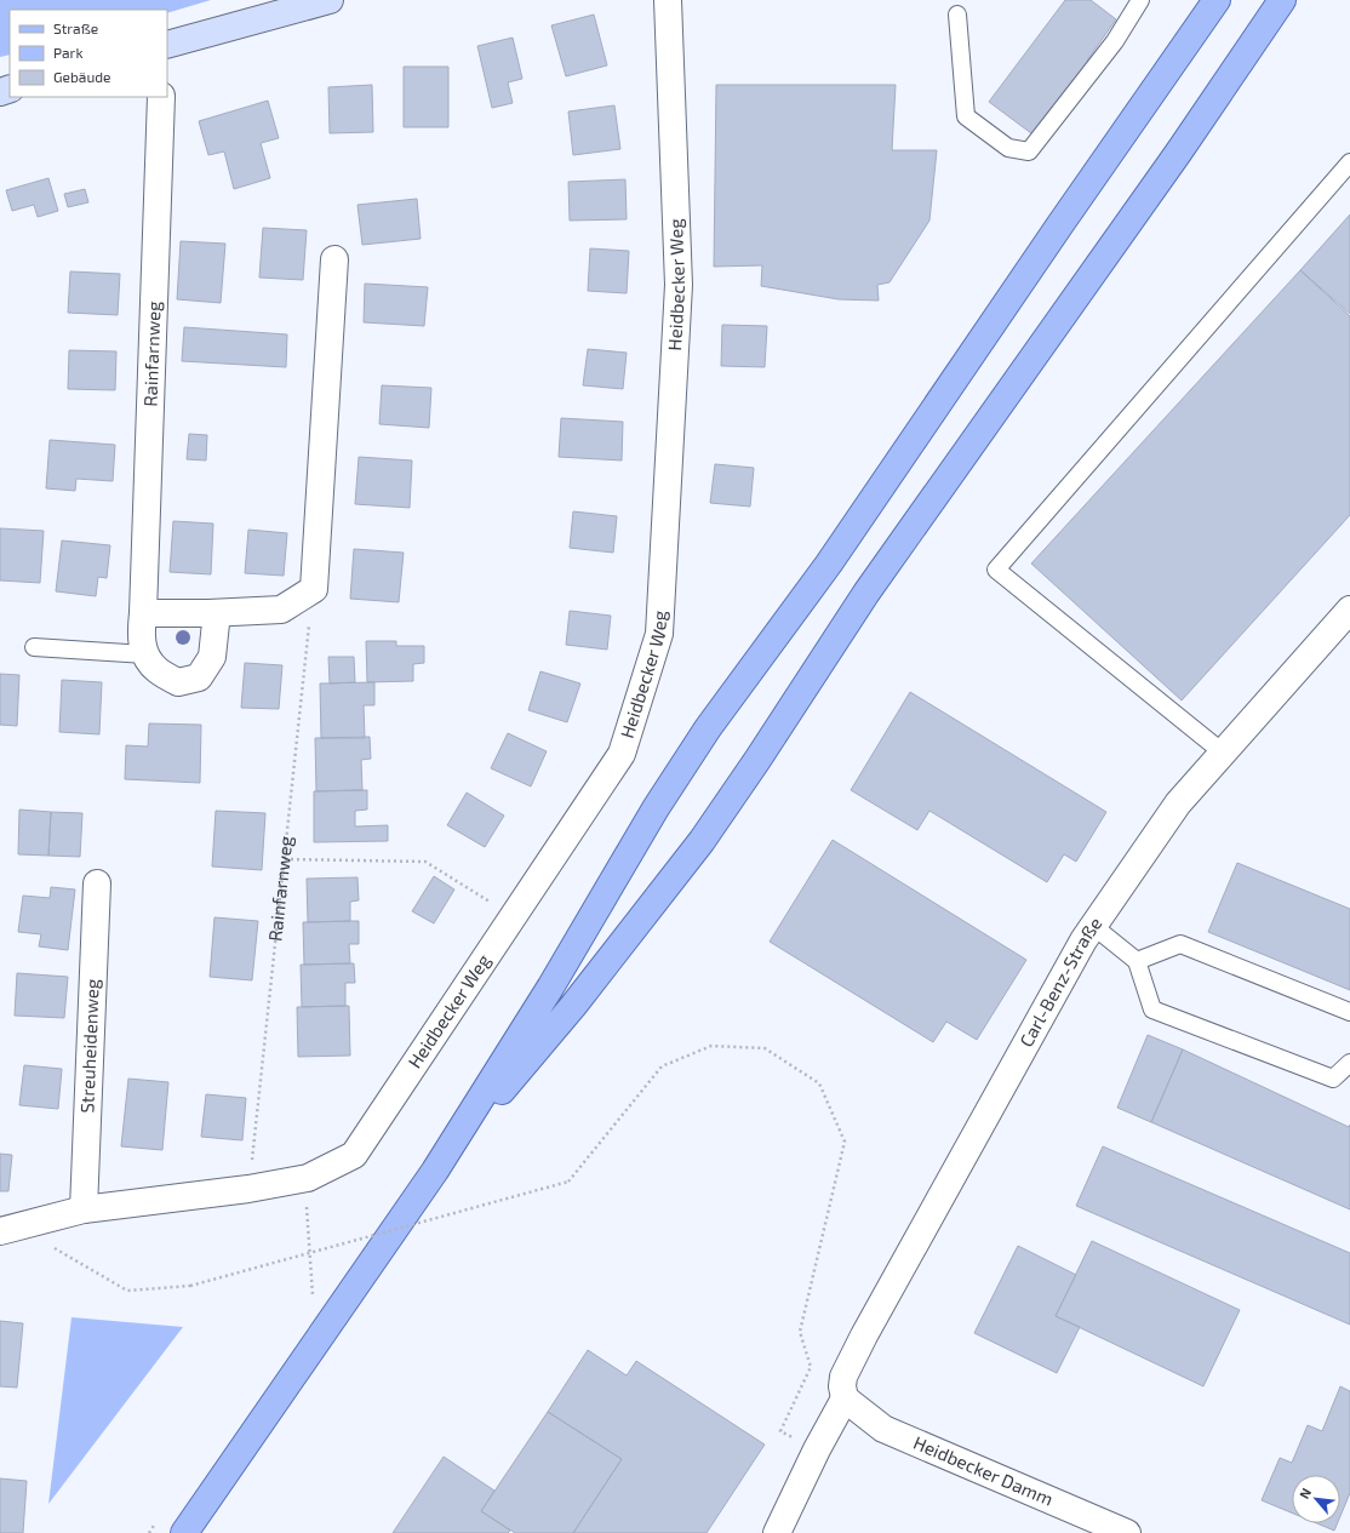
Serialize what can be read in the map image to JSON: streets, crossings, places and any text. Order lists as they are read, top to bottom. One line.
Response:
{"streets":{"street":["Heidbecker Weg","Rainfarnweg","Carl-Benz-Straße","Streuheidenweg","Heidbecker Damm"]},"crossings":[["Heidbecker Weg","Rainfarnweg"],["Carl-Benz-Straße","Heidbecker Damm"]],"legend":["Straße","Park","Gebäude"],"north":"top left"}
